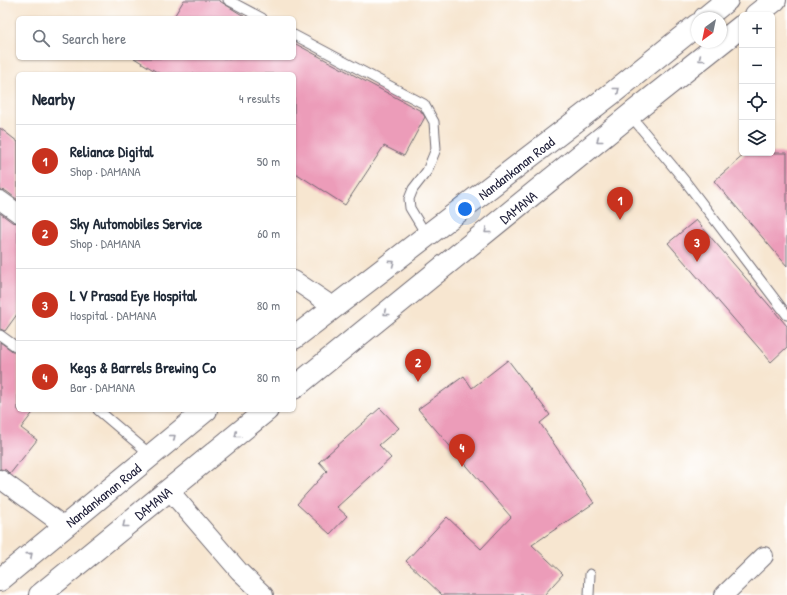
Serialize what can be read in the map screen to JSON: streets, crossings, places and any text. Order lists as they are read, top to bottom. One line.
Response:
{"streets":{"main road":["Nandankanan Road","DAMANA"]},"one_way":["Nandankanan Road","DAMANA"],"north":"bottom left","page":{"map_buttons":["+","−"],"search":"Search here","heading":["Nearby","4 results"],"list":[{"mark":"1","name":"Reliance Digital","note":"Shop · DAMANA","value":"50 m"},{"mark":"2","name":"Sky Automobiles Service","note":"Shop · DAMANA","value":"60 m"},{"mark":"3","name":"L V Prasad Eye Hospital","note":"Hospital · DAMANA","value":"80 m"},{"mark":"4","name":"Kegs & Barrels Brewing Co","note":"Bar · DAMANA","value":"80 m"}],"pins":["1","3","2","4"]}}
